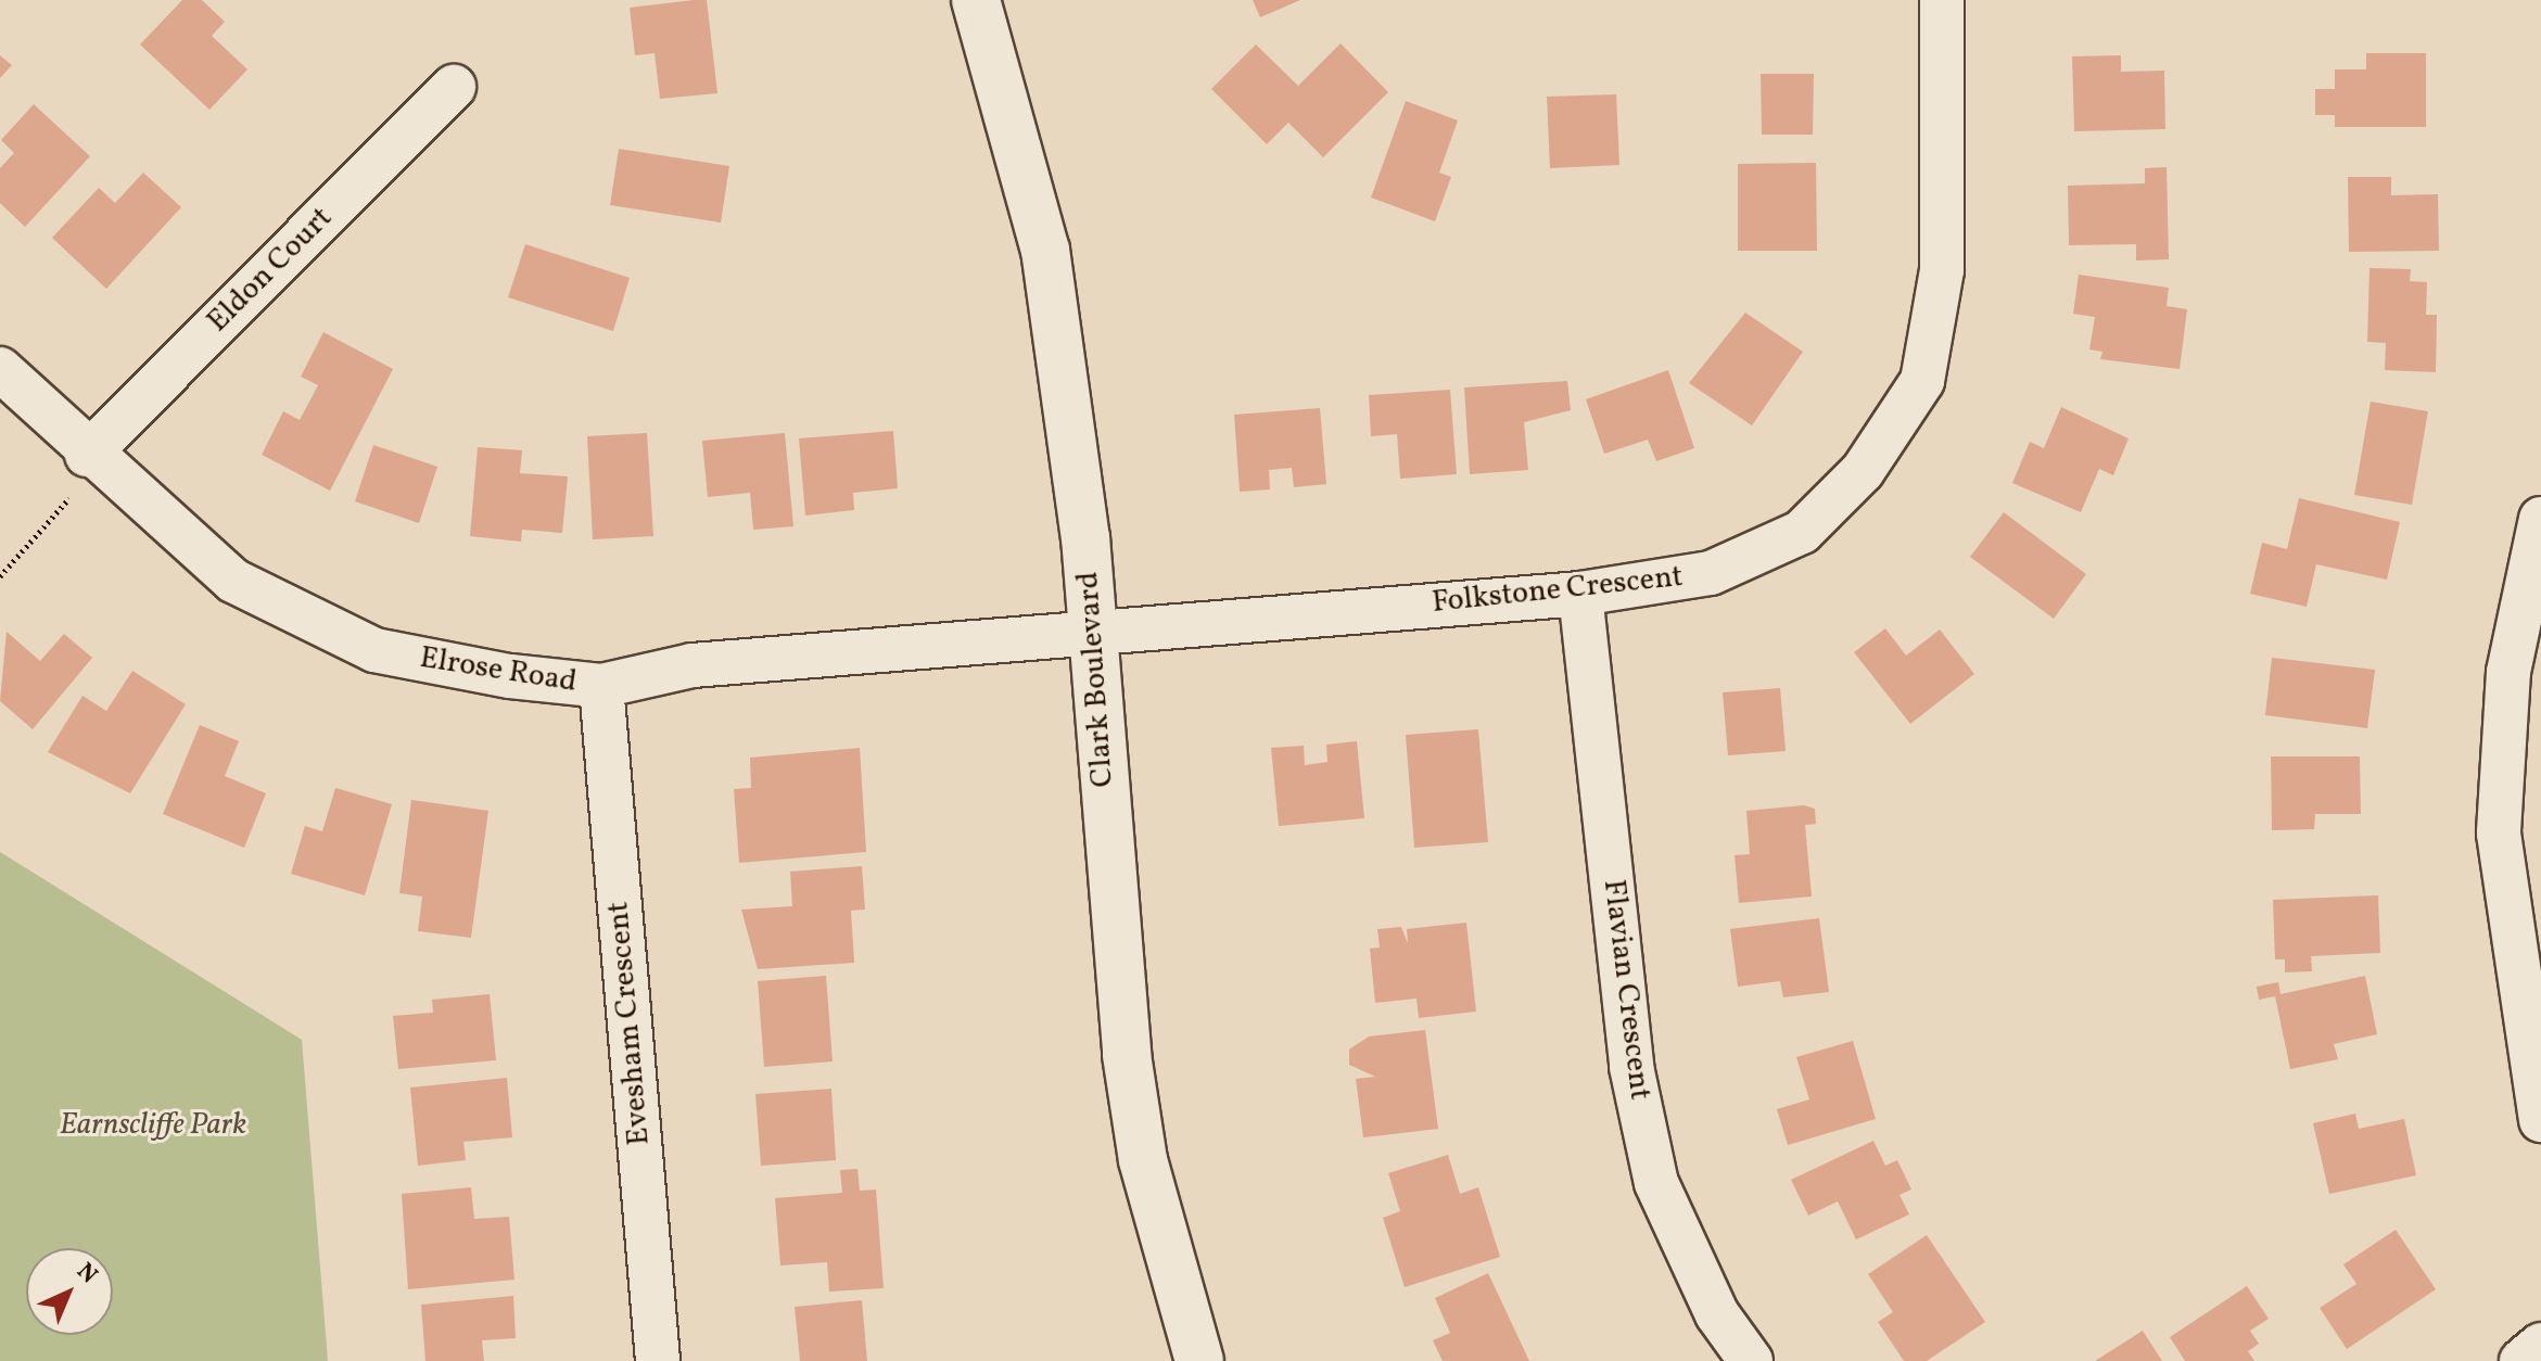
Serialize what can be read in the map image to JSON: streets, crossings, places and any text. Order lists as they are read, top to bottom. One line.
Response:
{"streets":{"street":["Eldon Court","Folkstone Crescent","Elrose Road","Clark Boulevard","Flavian Crescent","Evesham Crescent"]},"crossings":[["Eldon Court","Elrose Road"],["Folkstone Crescent","Elrose Road"],["Folkstone Crescent","Clark Boulevard"],["Folkstone Crescent","Flavian Crescent"],["Elrose Road","Clark Boulevard"],["Elrose Road","Evesham Crescent"]],"parks":["Earnscliffe Park"],"north":"top right"}
